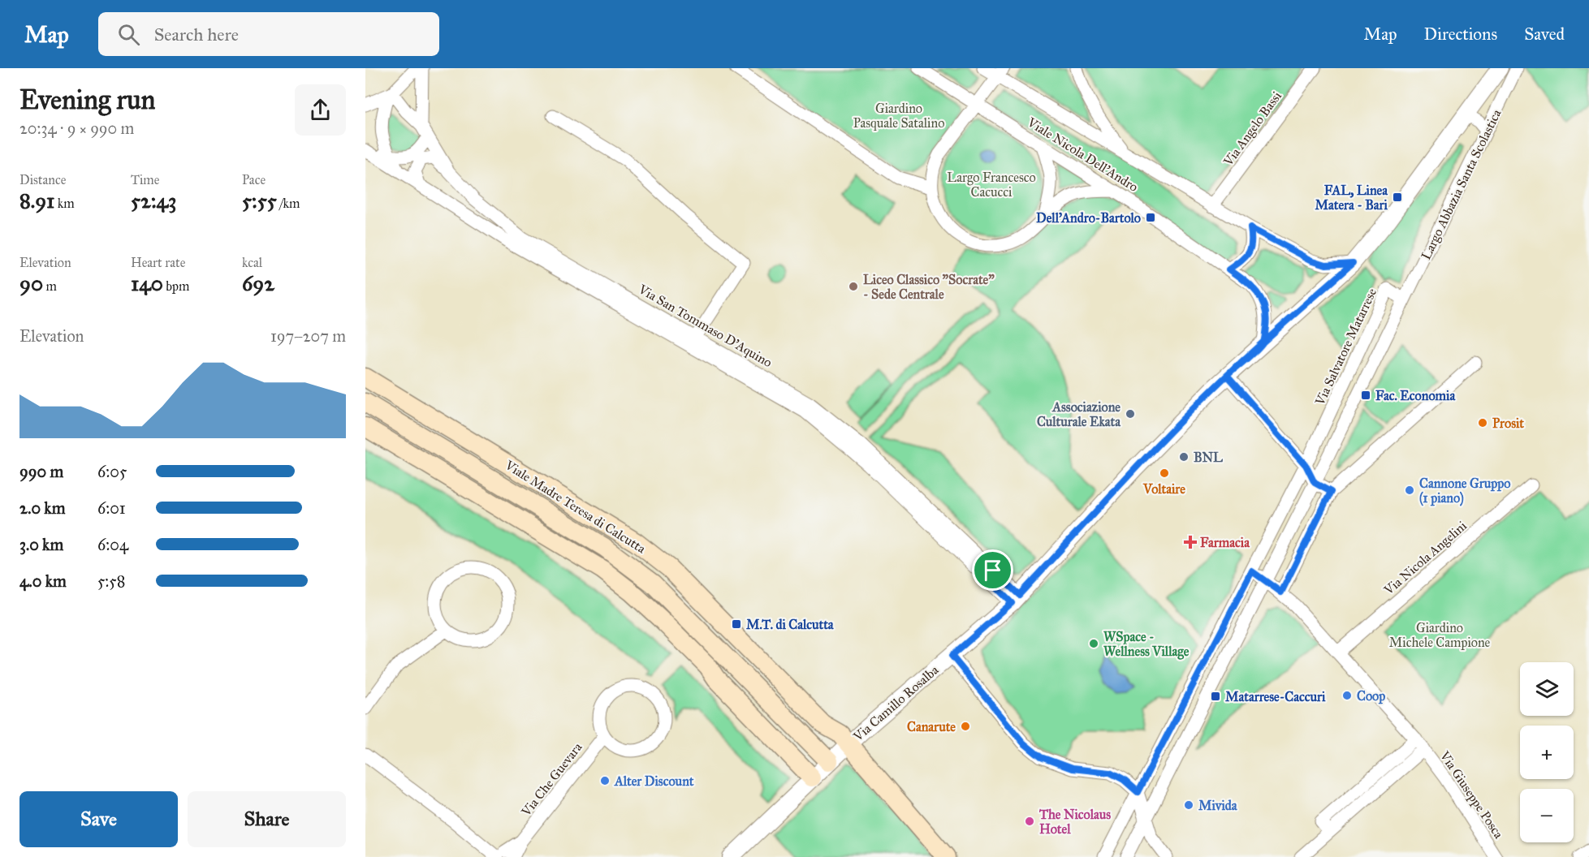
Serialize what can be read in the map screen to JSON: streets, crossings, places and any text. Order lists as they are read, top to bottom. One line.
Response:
{"streets":{"main road":["Viale Madre Teresa di Calcutta"],"street":["Via Angelo Bassi","Viale Nicola Dell'Andro","Largo Abbazia Santa Scolastica","Via San Tommaso D'Aquino","Via Salvatore Matarrese","Via Nicola Angelini","Via Camillo Rosalba","Via Che Guevara","Via Giuseppe Posca"]},"crossings":[["Via Angelo Bassi","Viale Nicola Dell'Andro"],["Viale Nicola Dell'Andro","Largo Abbazia Santa Scolastica"],["Viale Nicola Dell'Andro","Via Camillo Rosalba"],["Largo Abbazia Santa Scolastica","Via Salvatore Matarrese"],["Largo Abbazia Santa Scolastica","Via Camillo Rosalba"],["Via San Tommaso D'Aquino","Via Camillo Rosalba"],["Via Salvatore Matarrese","Via Giuseppe Posca"],["Viale Madre Teresa di Calcutta","Via Camillo Rosalba"],["Via Nicola Angelini","Via Giuseppe Posca"]],"parks":["Giardino Pasquale Satalino","Largo Francesco Cacucci","Giardino Michele Campione"],"places":{"transit":["FAL, Linea Matera - Bari","Dell'Andro-Bartolo","Fac. Economia","M.T. di Calcutta","Matarrese-Caccuri"],"other":["Liceo Classico \"Socrate\" - Sede Centrale","Associazione Culturale Ekata","Prosit","BNL","Voltaire","Cannone Gruppo (1 piano)","WSpace - Wellness Village","Coop","Canarute","Alter Discount","Mivida","The Nicolaus Hotel"],"health":["Farmacia"]},"page":{"header":"Map","search":"Search here","nav":["Map","Directions","Saved"],"heading":["Evening run","20:34 · 9 × 990 m"],"stats":[["Distance","8.91 km"],["Time","52:43"],["Pace","5:55 /km"],["Elevation","90 m"],["Heart rate","140 bpm"],["kcal","692"]],"chart":["Elevation","197–207 m"],"list":[{"name":"990 m","note":"6:05"},{"name":"2.0 km","note":"6:01"},{"name":"3.0 km","note":"6:04"},{"name":"4.0 km","note":"5:58"}],"map_buttons":["+","−"],"buttons":["Save","Share"]}}
